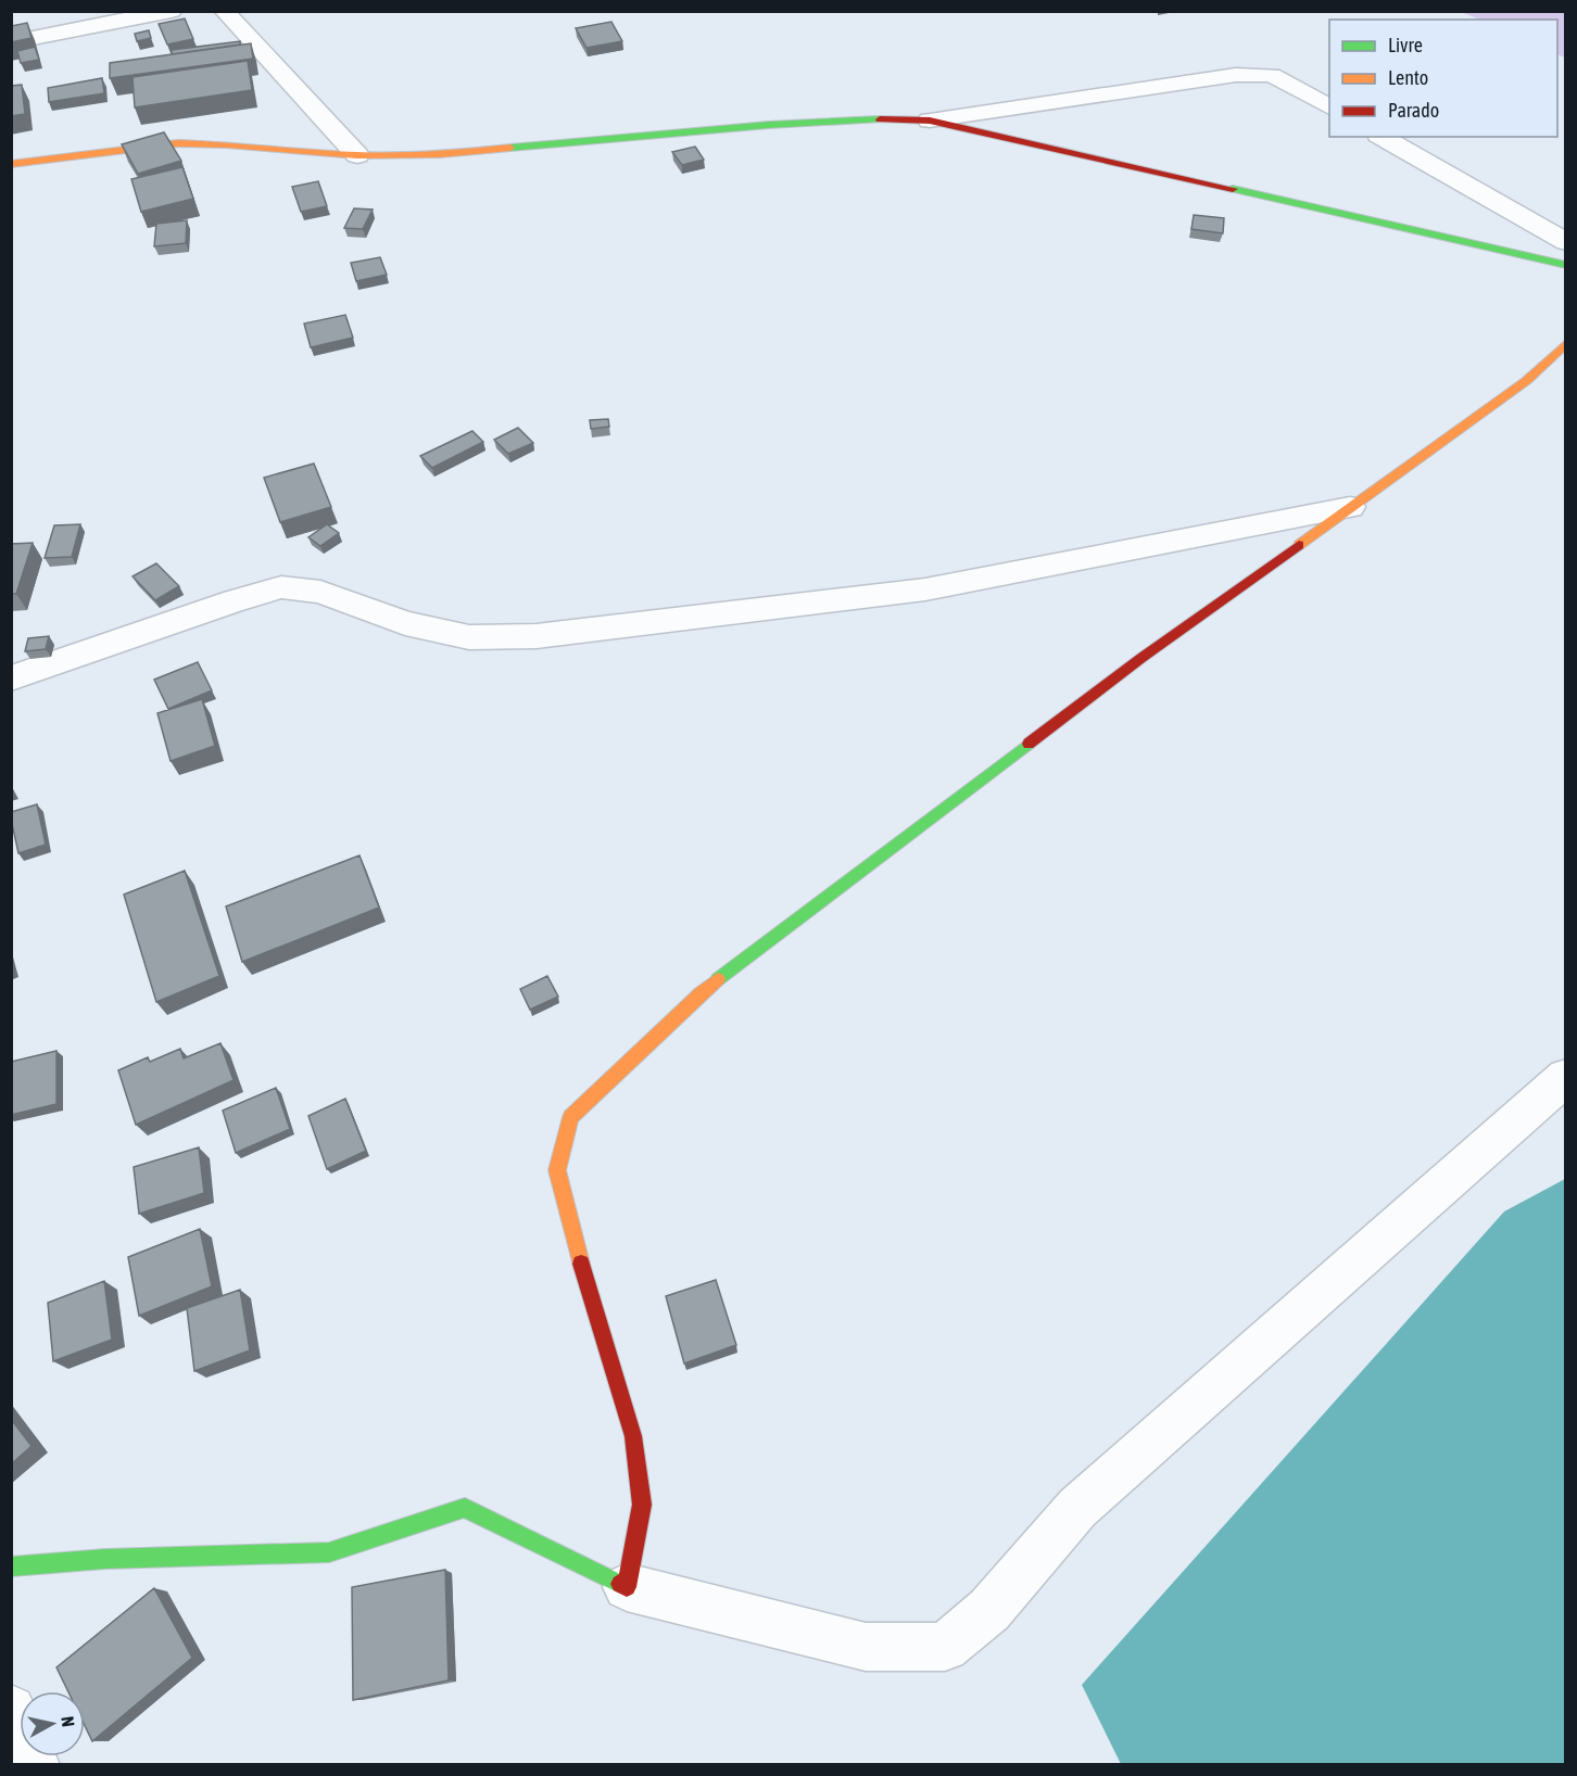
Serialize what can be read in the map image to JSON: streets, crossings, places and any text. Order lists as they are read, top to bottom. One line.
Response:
{"legend":["Livre","Lento","Parado"],"north":"right"}
